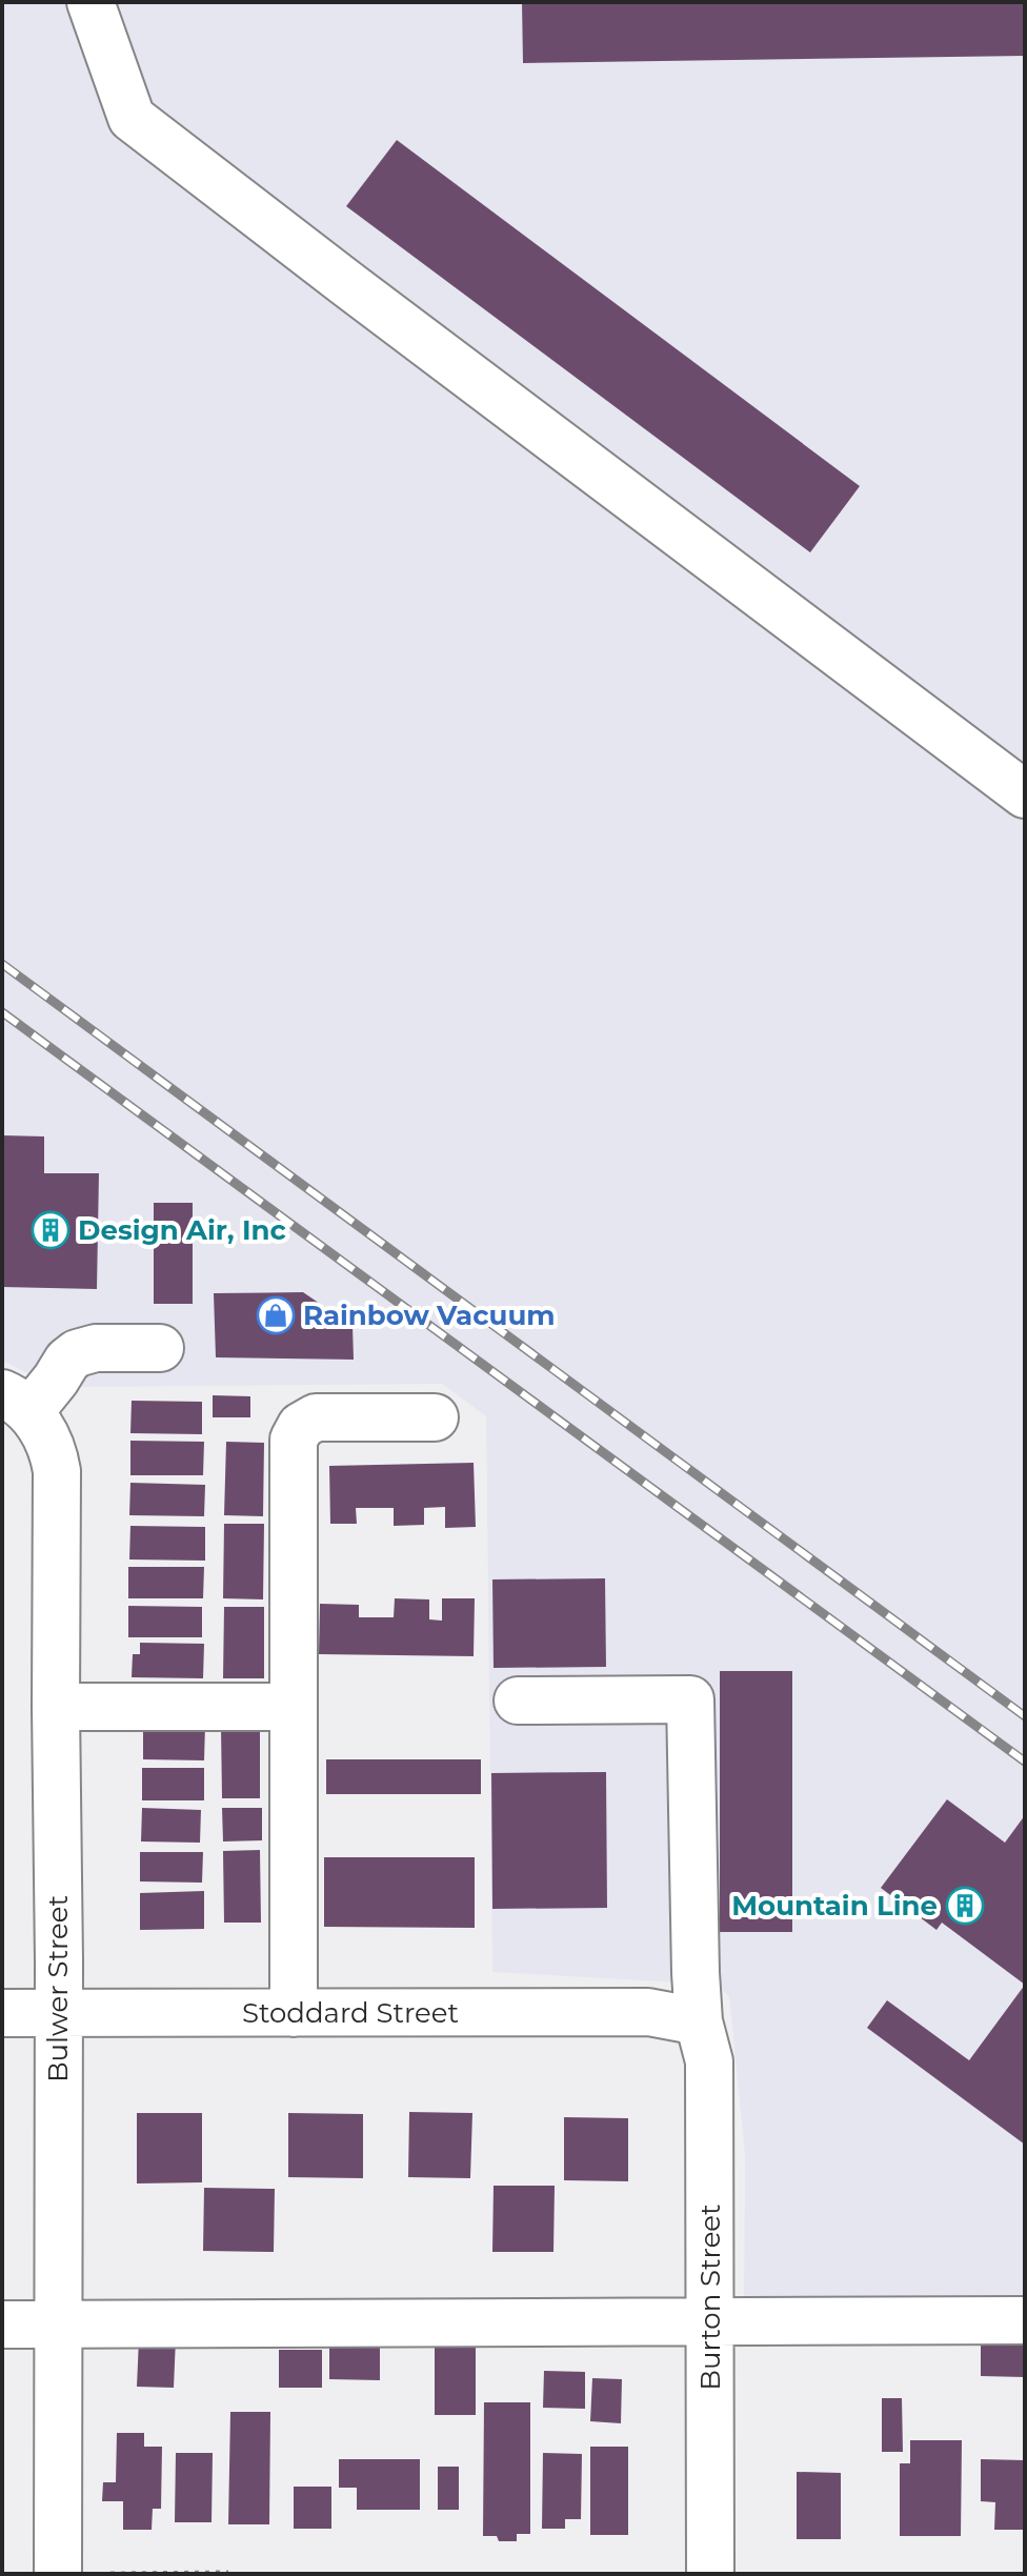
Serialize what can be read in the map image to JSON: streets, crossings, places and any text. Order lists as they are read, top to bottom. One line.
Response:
{"streets":{"street":["Bulwer Street","Stoddard Street","Burton Street"]},"crossings":[["Bulwer Street","Stoddard Street"],["Stoddard Street","Burton Street"]],"places":{"building":["Design Air, Inc","Mountain Line"],"shop":["Rainbow Vacuum"]}}
